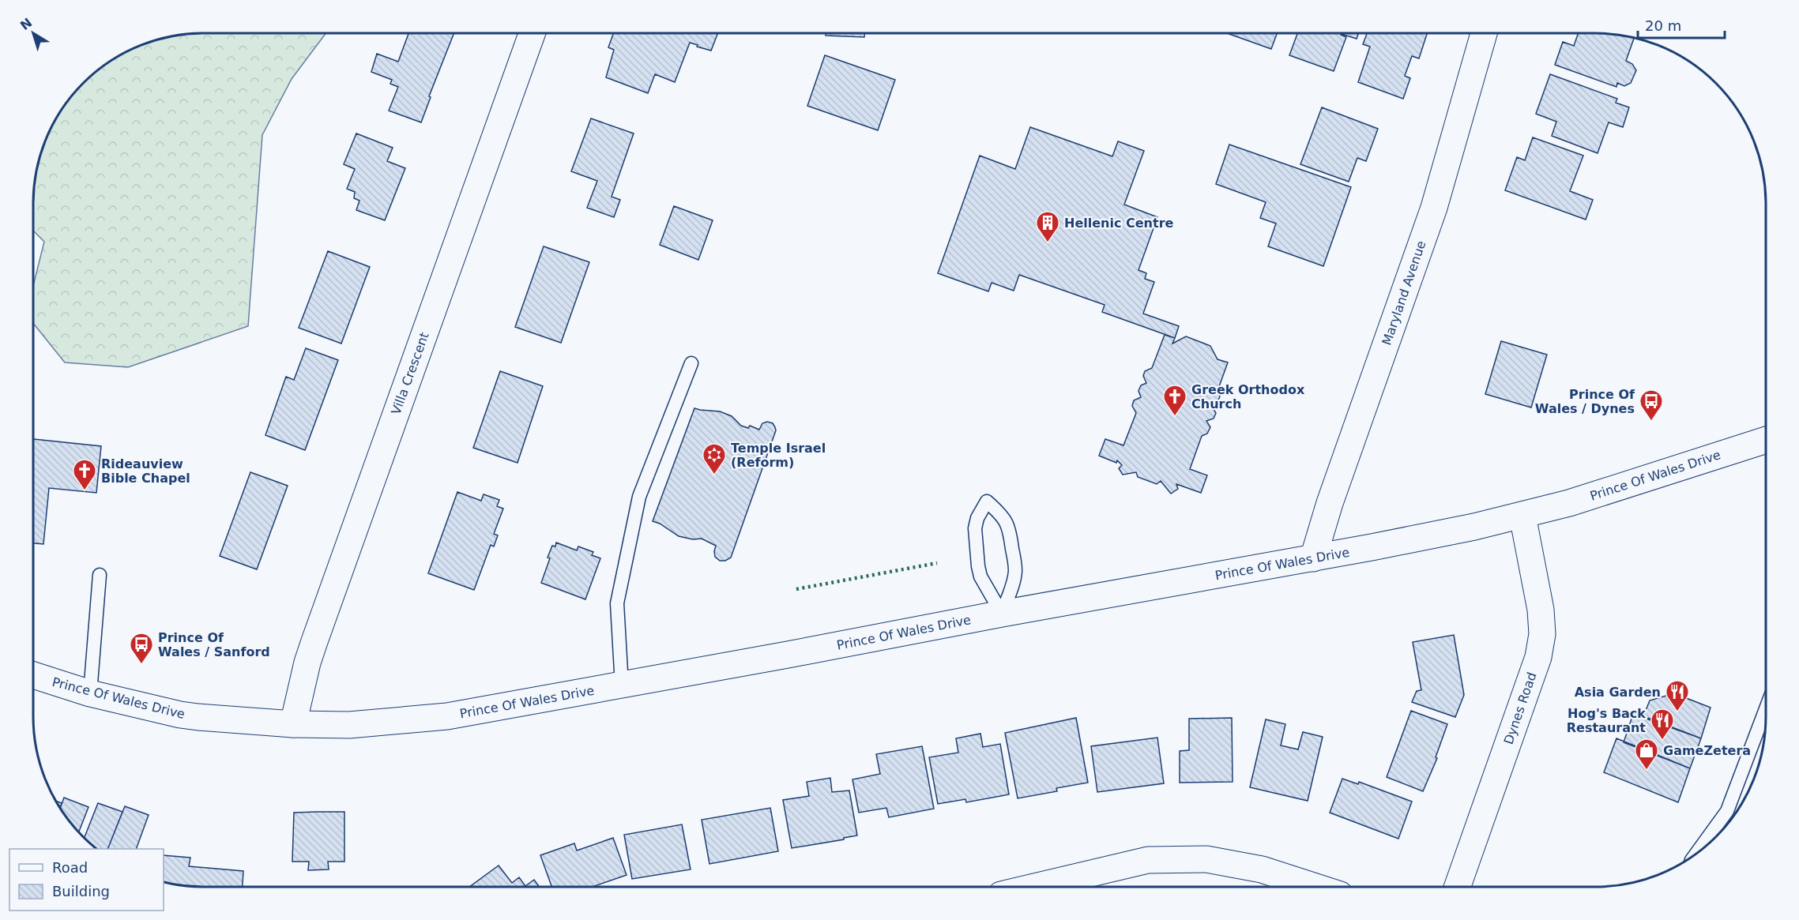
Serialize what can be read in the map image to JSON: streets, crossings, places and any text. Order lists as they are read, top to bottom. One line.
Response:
{"streets":{"street":["Maryland Avenue","Villa Crescent","Prince Of Wales Drive","Dynes Road"]},"crossings":[["Maryland Avenue","Prince Of Wales Drive"],["Villa Crescent","Prince Of Wales Drive"],["Prince Of Wales Drive","Dynes Road"]],"places":{"building":["Hellenic Centre"],"church":["Greek Orthodox Church","Rideauview Bible Chapel"],"bus stop":["Prince Of Wales / Dynes","Prince Of Wales / Sanford"],"synagogue":["Temple Israel (Reform)"],"restaurant":["Asia Garden","Hog's Back Restaurant"],"shop":["GameZetera"]},"legend":["Road","Building"],"scale_bar":"20 m","north":"top left"}
